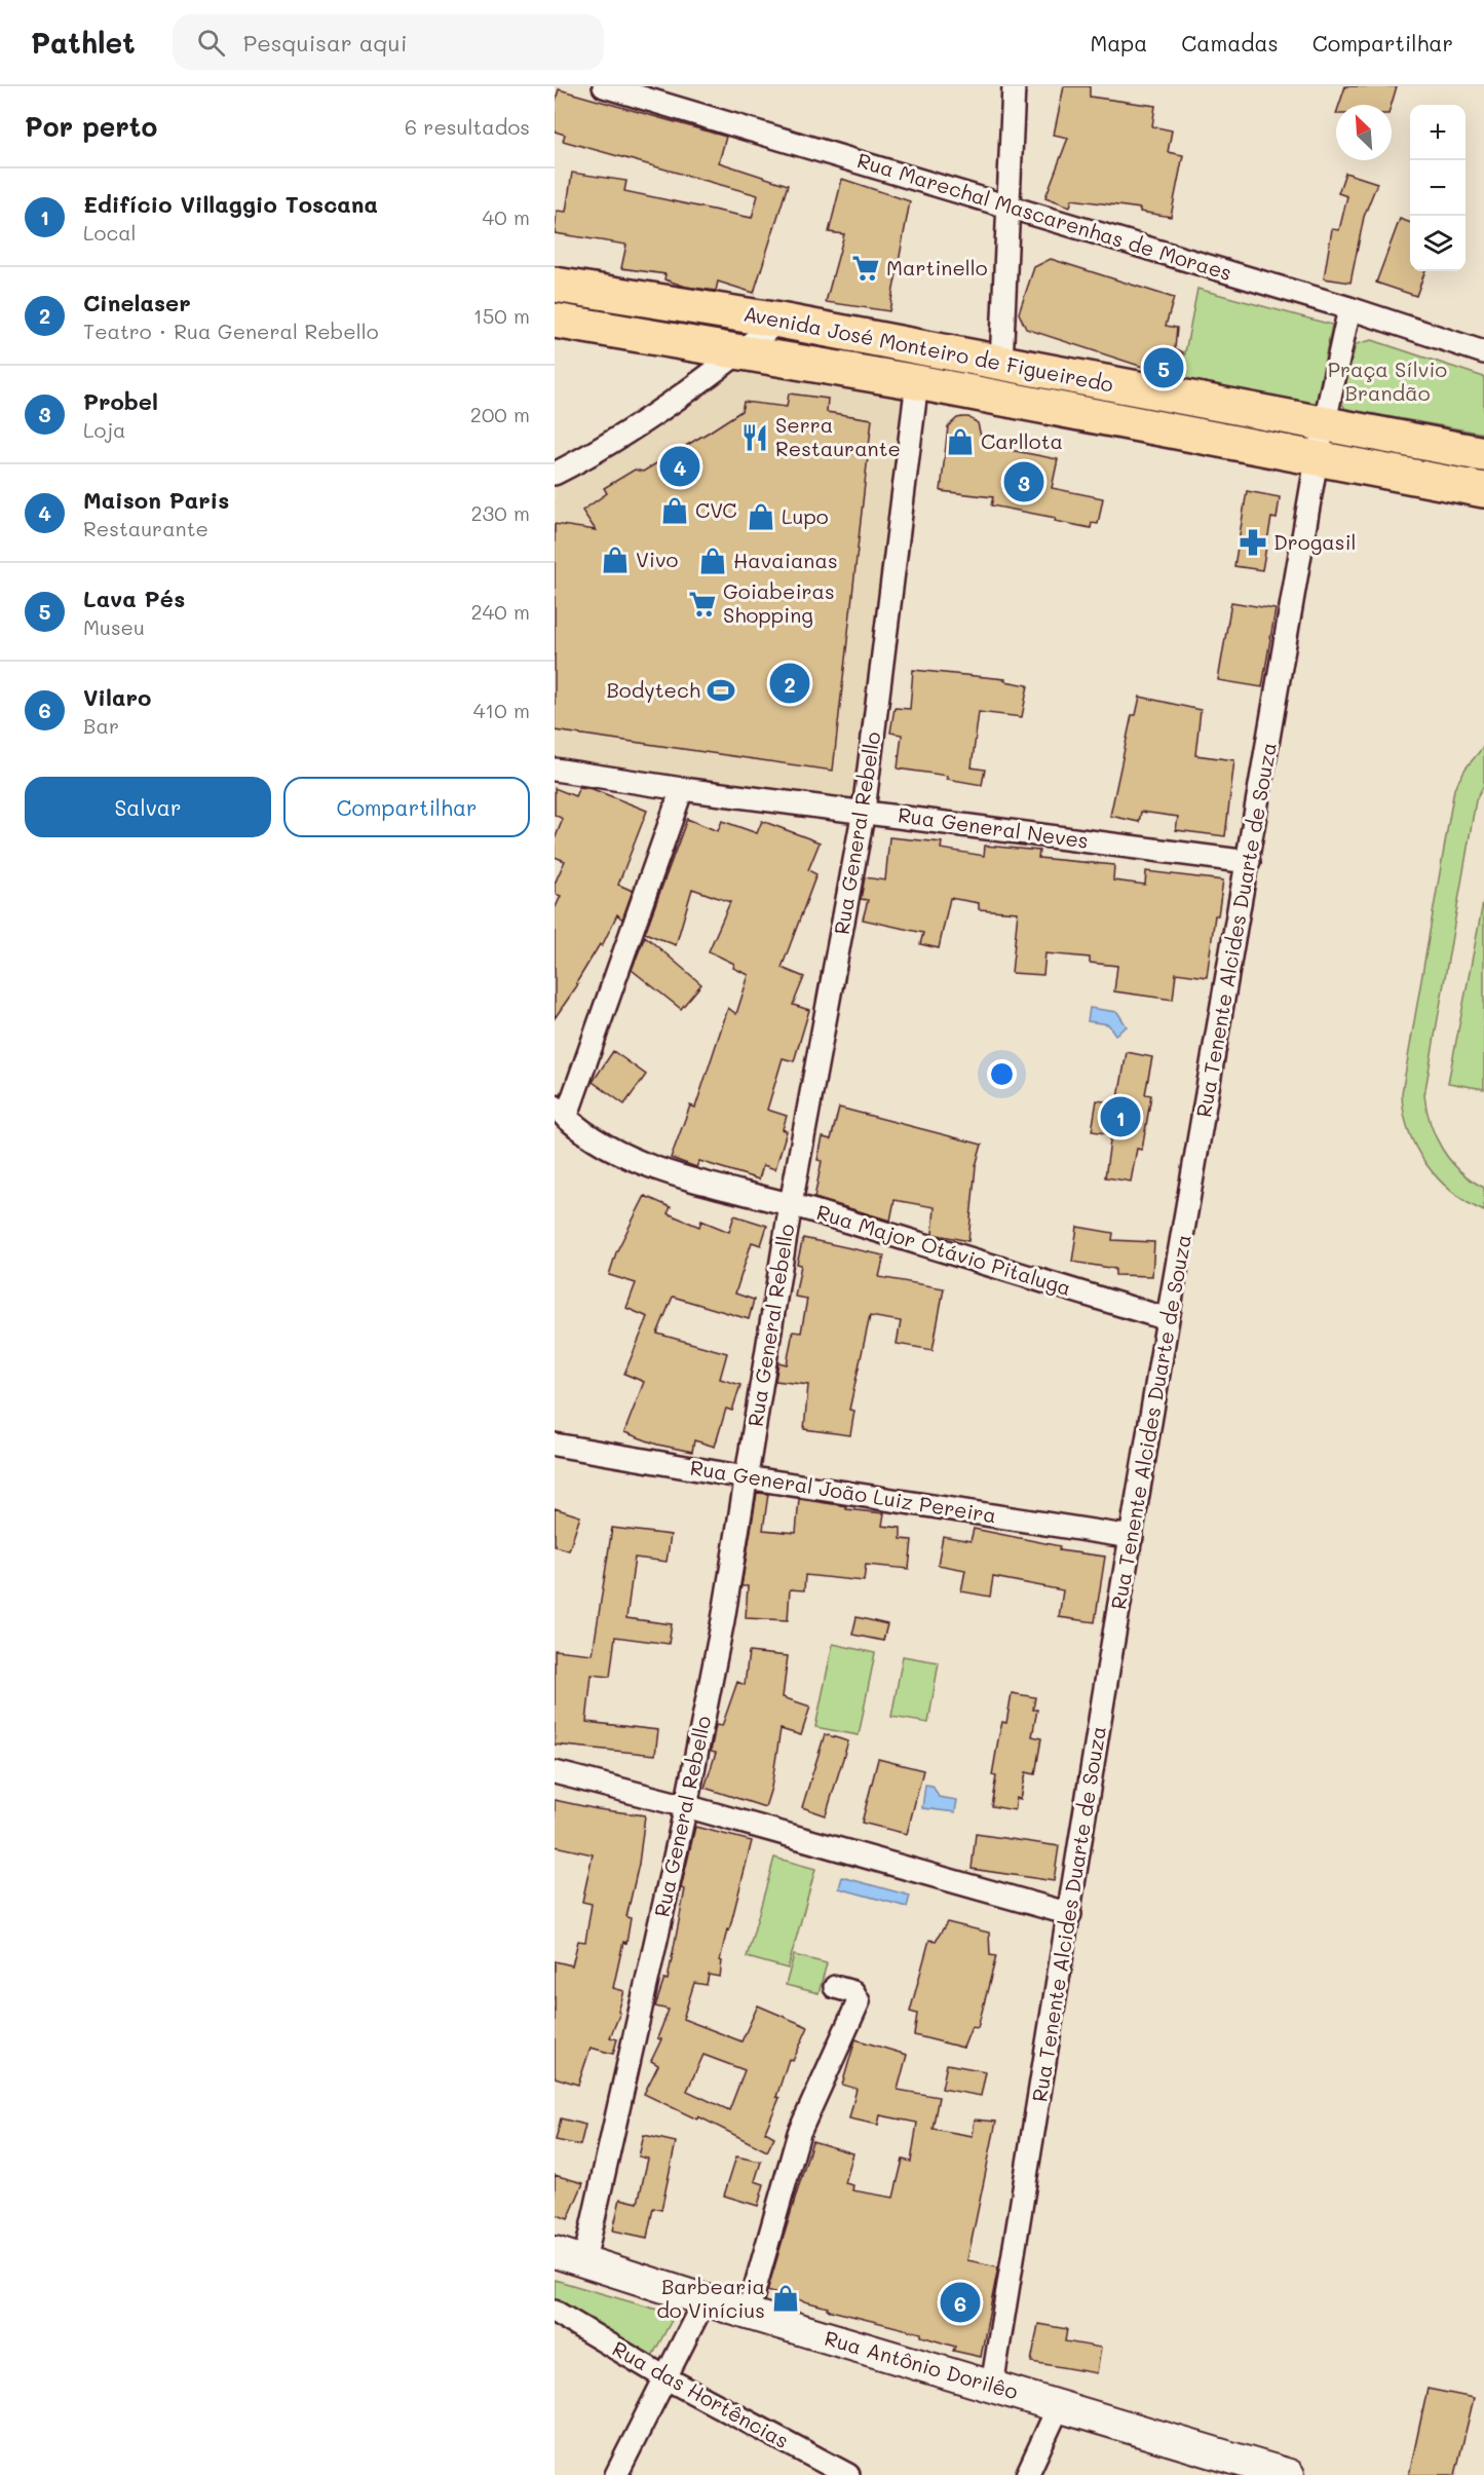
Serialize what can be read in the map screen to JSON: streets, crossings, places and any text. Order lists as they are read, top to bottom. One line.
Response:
{"streets":{"main road":["Avenida José Monteiro de Figueiredo"],"street":["Rua Marechal Mascarenhas de Moraes","Rua General Neves","Rua General Rebello","Rua Tenente Alcides Duarte de Souza","Rua Major Otávio Pitaluga","Rua General João Luiz Pereira","Rua Antônio Dorilêo","Rua das Hortências"]},"crossings":[["Rua Marechal Mascarenhas de Moraes","Rua Tenente Alcides Duarte de Souza"],["Avenida José Monteiro de Figueiredo","Rua Tenente Alcides Duarte de Souza"],["Rua General Neves","Rua General Rebello"],["Rua General Neves","Rua Tenente Alcides Duarte de Souza"],["Rua General Rebello","Rua Major Otávio Pitaluga"],["Rua General Rebello","Rua General João Luiz Pereira"],["Rua General Rebello","Rua Antônio Dorilêo"],["Rua Tenente Alcides Duarte de Souza","Rua Major Otávio Pitaluga"],["Rua Tenente Alcides Duarte de Souza","Rua General João Luiz Pereira"],["Rua Tenente Alcides Duarte de Souza","Rua Antônio Dorilêo"]],"parks":["Praça Sílvio Brandão"],"places":{"supermarket":["Martinello","Goiabeiras Shopping"],"restaurant":["Serra Restaurante"],"shop":["Carllota","CVC","Lupo","Vivo","Havaianas","Barbearia do Vinícius"],"pharmacy":["Drogasil"],"sports":["Bodytech"]},"north":"top left","page":{"header":"Pathlet","search":"Pesquisar aqui","nav":["Mapa","Camadas","Compartilhar"],"heading":["Por perto","6 resultados"],"map_buttons":["+","−"],"list":[{"mark":"1","name":"Edifício Villaggio Toscana","note":"Local","value":"40 m"},{"mark":"2","name":"Cinelaser","note":"Teatro · Rua General Rebello","value":"150 m"},{"mark":"3","name":"Probel","note":"Loja","value":"200 m"},{"mark":"4","name":"Maison Paris","note":"Restaurante","value":"230 m"},{"mark":"5","name":"Lava Pés","note":"Museu","value":"240 m"},{"mark":"6","name":"Vilaro","note":"Bar","value":"410 m"}],"pins":["5","4","3","2","1","6"],"buttons":["Salvar","Compartilhar"]}}
